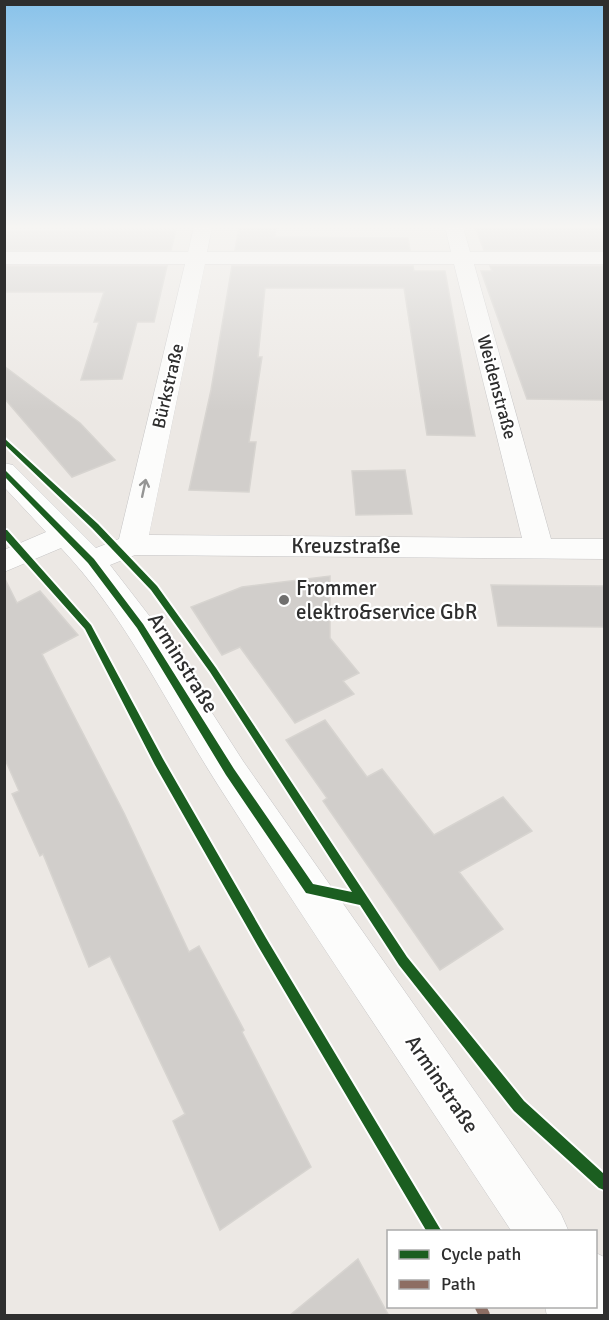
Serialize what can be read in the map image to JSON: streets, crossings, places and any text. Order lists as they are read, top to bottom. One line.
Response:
{"streets":{"street":["Bürkstraße","Weidenstraße","Kreuzstraße","Arminstraße"]},"crossings":[["Bürkstraße","Kreuzstraße"],["Bürkstraße","Arminstraße"],["Weidenstraße","Kreuzstraße"],["Kreuzstraße","Arminstraße"]],"one_way":["Bürkstraße"],"places":["Frommer elektro&service GbR"],"legend":["Cycle path","Path"]}
